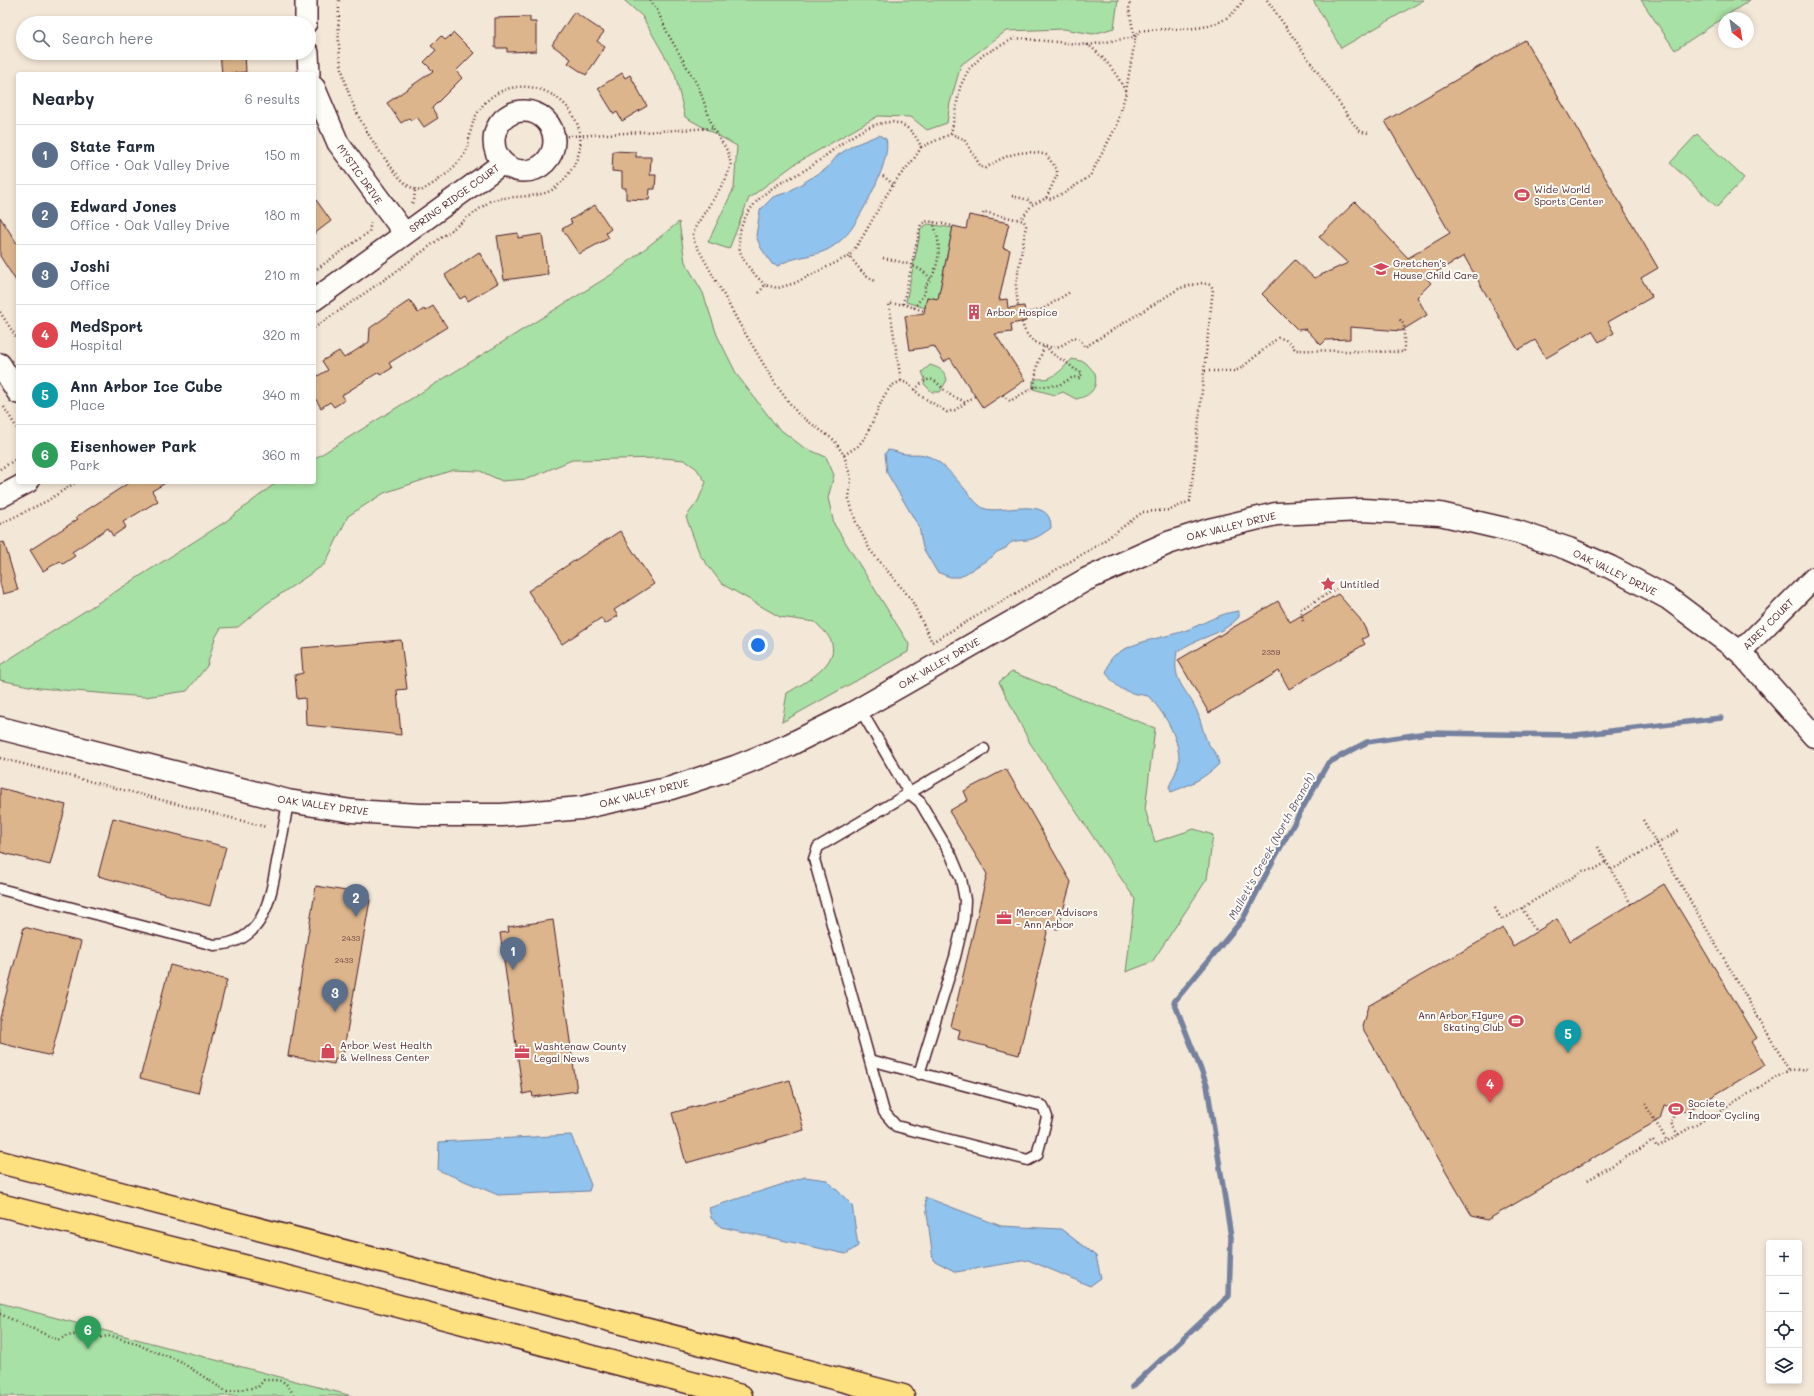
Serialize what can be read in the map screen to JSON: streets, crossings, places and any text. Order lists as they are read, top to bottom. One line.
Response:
{"streets":{"street":["MYSTIC DRIVE","SPRING RIDGE COURT","OAK VALLEY DRIVE","AIREY COURT"]},"crossings":[["MYSTIC DRIVE","SPRING RIDGE COURT"],["OAK VALLEY DRIVE","AIREY COURT"]],"water":["Mallett's Creek (North Branch)"],"places":{"sports":["Wide World Sports Center","Ann Arbor FIgure Skating Club","Societe Indoor Cycling"],"school or university":["Gretchen's House Child Care"],"building":["Arbor Hospice"],"place":["Untitled"],"office":["Mercer Advisors - Ann Arbor","Washtenaw County Legal News"],"shop":["Arbor West Health & Wellness Center"]},"house_numbers":["2359","2433","2433"],"north":"bottom right","page":{"search":"Search here","heading":["Nearby","6 results"],"list":[{"mark":"1","name":"State Farm","note":"Office · Oak Valley Drive","value":"150 m"},{"mark":"2","name":"Edward Jones","note":"Office · Oak Valley Drive","value":"180 m"},{"mark":"3","name":"Joshi","note":"Office","value":"210 m"},{"mark":"4","name":"MedSport","note":"Hospital","value":"320 m"},{"mark":"5","name":"Ann Arbor Ice Cube","note":"Place","value":"340 m"},{"mark":"6","name":"Eisenhower Park","note":"Park","value":"360 m"}],"pins":["2","1","3","5","4","6"],"map_buttons":["+","−"]}}
